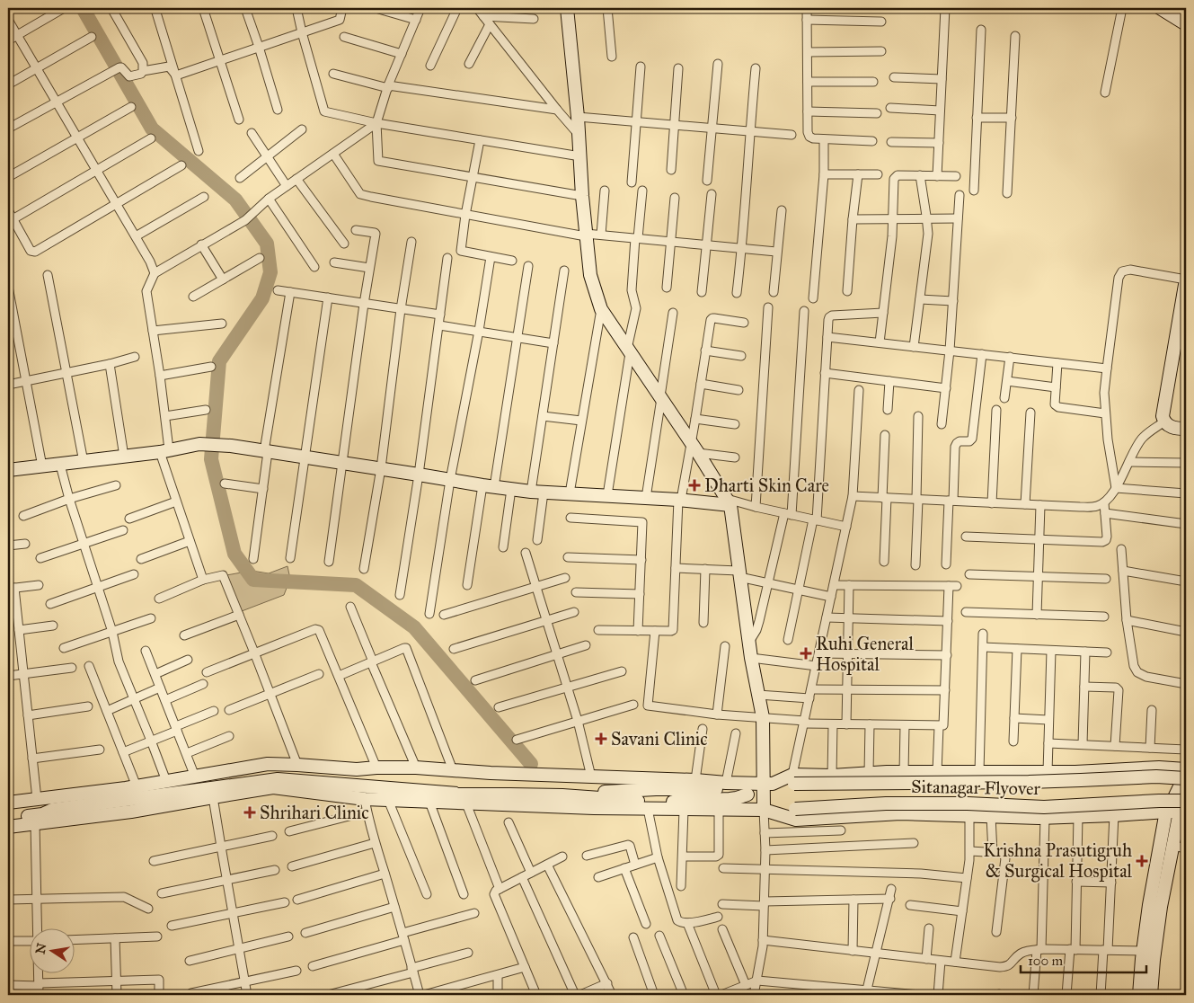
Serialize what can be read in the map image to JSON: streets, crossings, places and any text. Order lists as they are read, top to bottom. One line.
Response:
{"streets":{"main road":["Sitanagar Flyover"]},"places":{"health":["Dharti Skin Care","Ruhi General Hospital","Savani Clinic","Shrihari Clinic","Krishna Prasutigruh & Surgical Hospital"]},"scale_bar":"100 m","north":"left"}
